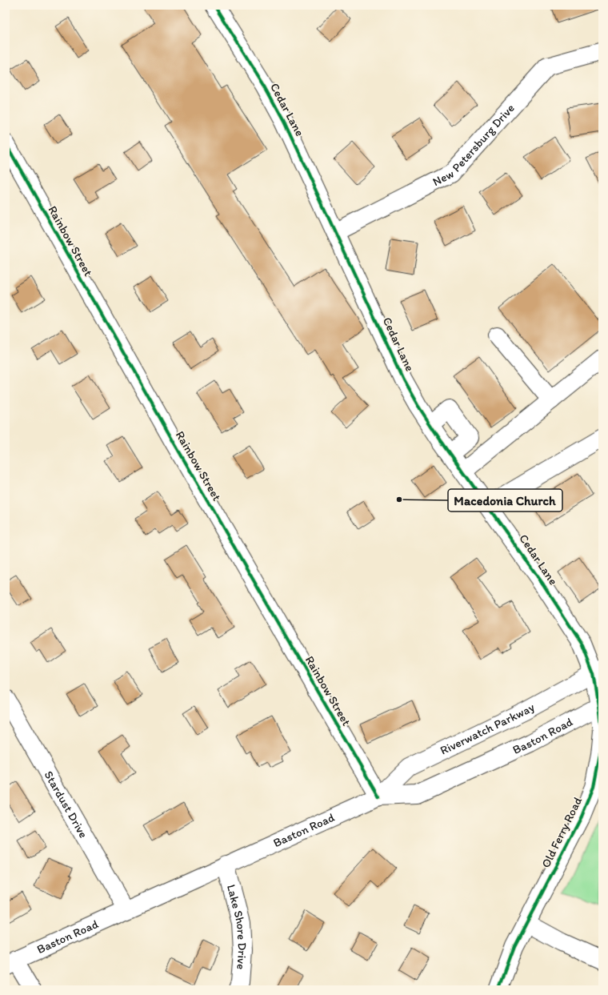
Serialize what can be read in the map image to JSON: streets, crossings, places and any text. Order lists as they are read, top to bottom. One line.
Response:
{"streets":{"street":["Cedar Lane","New Petersburg Drive","Rainbow Street","Riverwatch Parkway","Baston Road","Stardust Drive","Old Ferry Road","Lake Shore Drive"]},"crossings":[["Cedar Lane","New Petersburg Drive"],["Cedar Lane","Riverwatch Parkway"],["Cedar Lane","Old Ferry Road"],["Rainbow Street","Riverwatch Parkway"],["Rainbow Street","Baston Road"],["Riverwatch Parkway","Baston Road"],["Riverwatch Parkway","Old Ferry Road"],["Baston Road","Stardust Drive"],["Baston Road","Old Ferry Road"],["Baston Road","Lake Shore Drive"]],"places":["Macedonia Church"]}
